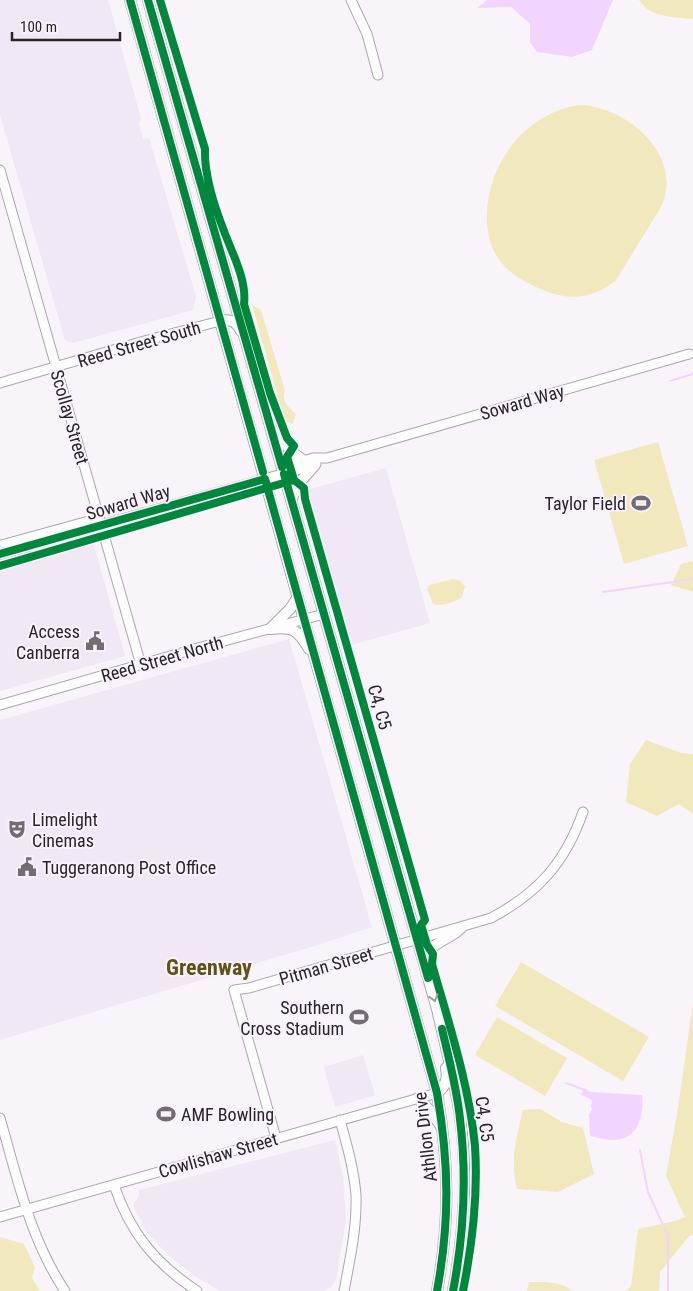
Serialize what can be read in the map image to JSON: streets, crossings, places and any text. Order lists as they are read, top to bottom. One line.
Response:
{"streets":{"main road":["Soward Way","Athllon Drive"],"street":["Reed Street South","Scollay Street","Reed Street North","Pitman Street","Cowlishaw Street"],"cycle path":["C4, C5"]},"crossings":[["Reed Street South","Scollay Street"],["Reed Street South","Athllon Drive"],["Soward Way","Scollay Street"],["Soward Way","Athllon Drive"],["Scollay Street","Reed Street North"],["Reed Street North","Athllon Drive"],["Pitman Street","Athllon Drive"],["Pitman Street","Cowlishaw Street"],["Athllon Drive","Cowlishaw Street"]],"districts":["Greenway"],"places":{"sports":["Taylor Field","Southern Cross Stadium","AMF Bowling"],"public building":["Access Canberra","Tuggeranong Post Office"],"theatre":["Limelight Cinemas"]},"scale_bar":"100 m"}
